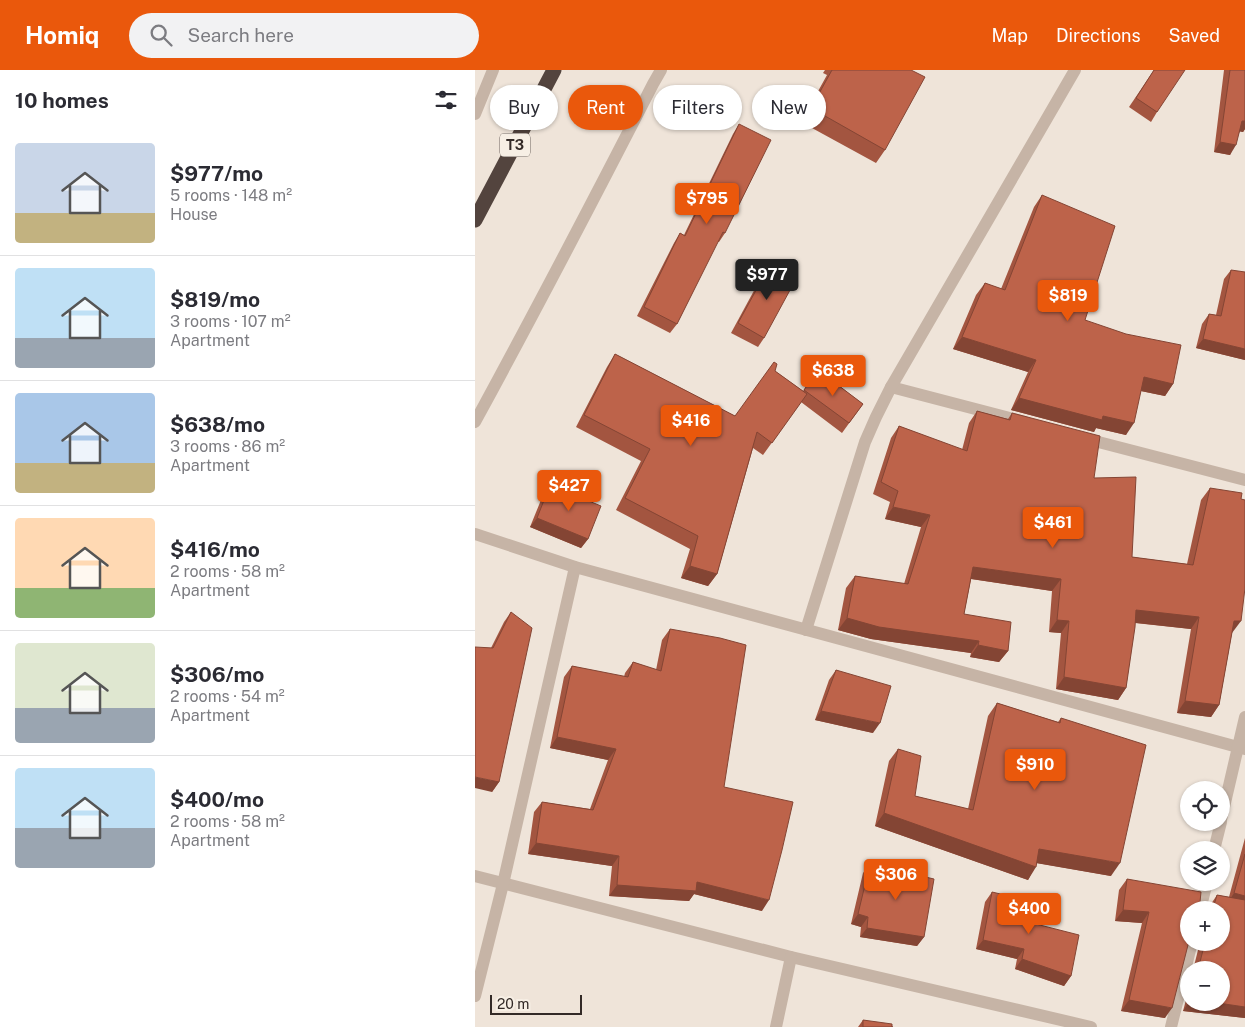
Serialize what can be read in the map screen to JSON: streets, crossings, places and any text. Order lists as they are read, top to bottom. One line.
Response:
{"streets":{"highway":["T3"]},"scale_bar":"20 m","page":{"header":"Homiq","search":"Search here","nav":["Map","Directions","Saved"],"heading":"10 homes","chip":["Buy","Rent","Filters","New"],"list":[{"name":"$977/mo","note":"5 rooms · 148 m² · House"},{"name":"$819/mo","note":"3 rooms · 107 m² · Apartment"},{"name":"$638/mo","note":"3 rooms · 86 m² · Apartment"},{"name":"$416/mo","note":"2 rooms · 58 m² · Apartment"},{"name":"$306/mo","note":"2 rooms · 54 m² · Apartment"},{"name":"$400/mo","note":"2 rooms · 58 m² · Apartment"}],"price":["$795","$977","$819","$638","$416","$427","$461","$910","$306","$400"],"map_buttons":["+","−"],"scale":"20 m"}}
